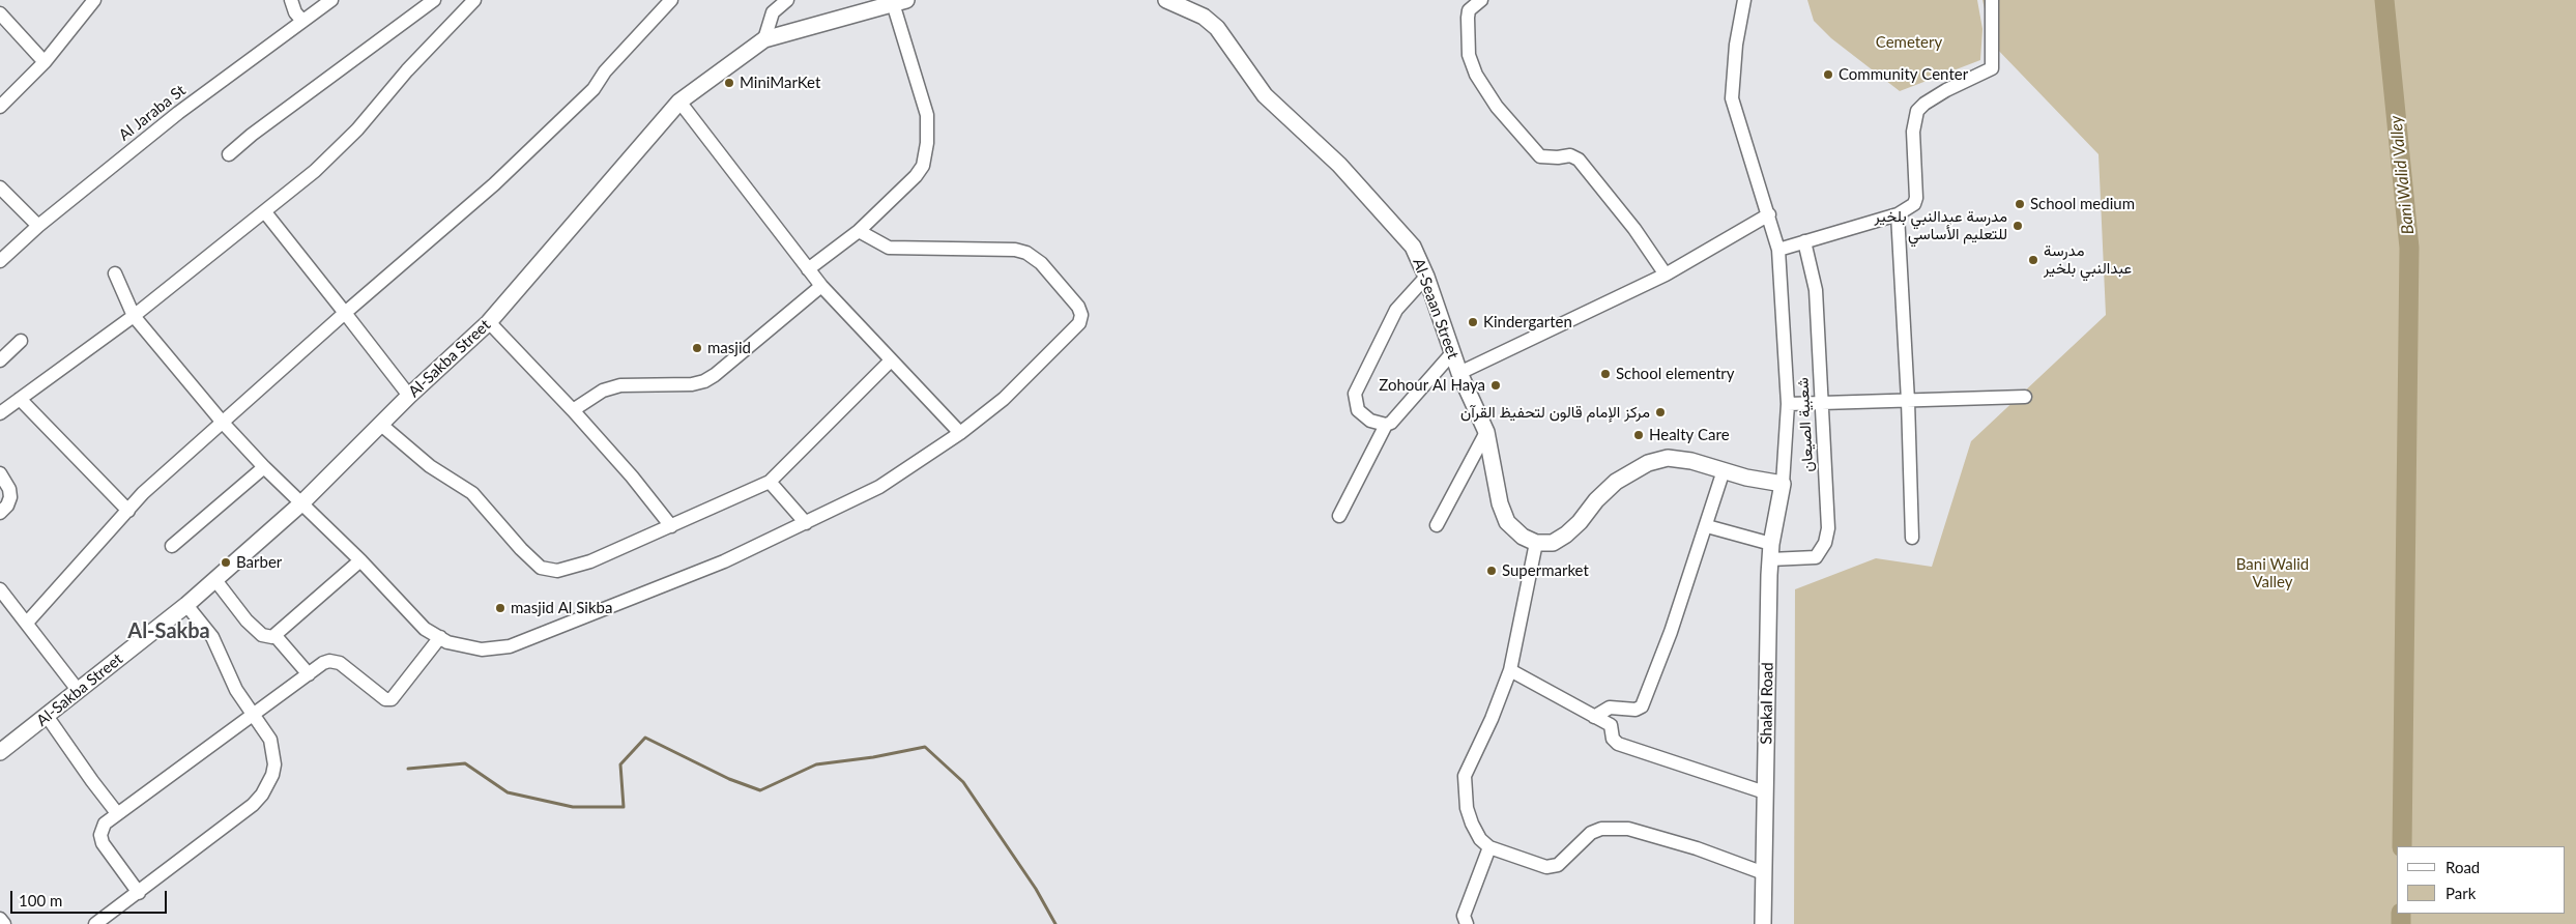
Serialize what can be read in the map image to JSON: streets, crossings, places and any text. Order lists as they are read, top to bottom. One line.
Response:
{"streets":{"main road":["Al-Seaan Street","Al-Sakba Street","Shakal Road"],"street":["Al Jaraba St","شعبية الصيعان"]},"crossings":[["شعبية الصيعان","Shakal Road"]],"districts":["Al-Sakba"],"water":["Bani Walid Valley"],"parks":["Cemetery","Bani Walid Valley"],"places":["Community Center","MiniMarKet","School medium","مدرسة عبدالنبي بلخير للتعليم الأساسي","مدرسة عبدالنبي بلخير","Kindergarten","masjid","School elementry","Zohour Al Haya","مركز الإمام قالون لتحفيظ القرآن","Healty Care","Barber","Supermarket","masjid Al Sikba"],"legend":["Road","Park"],"scale_bar":"100 m"}
